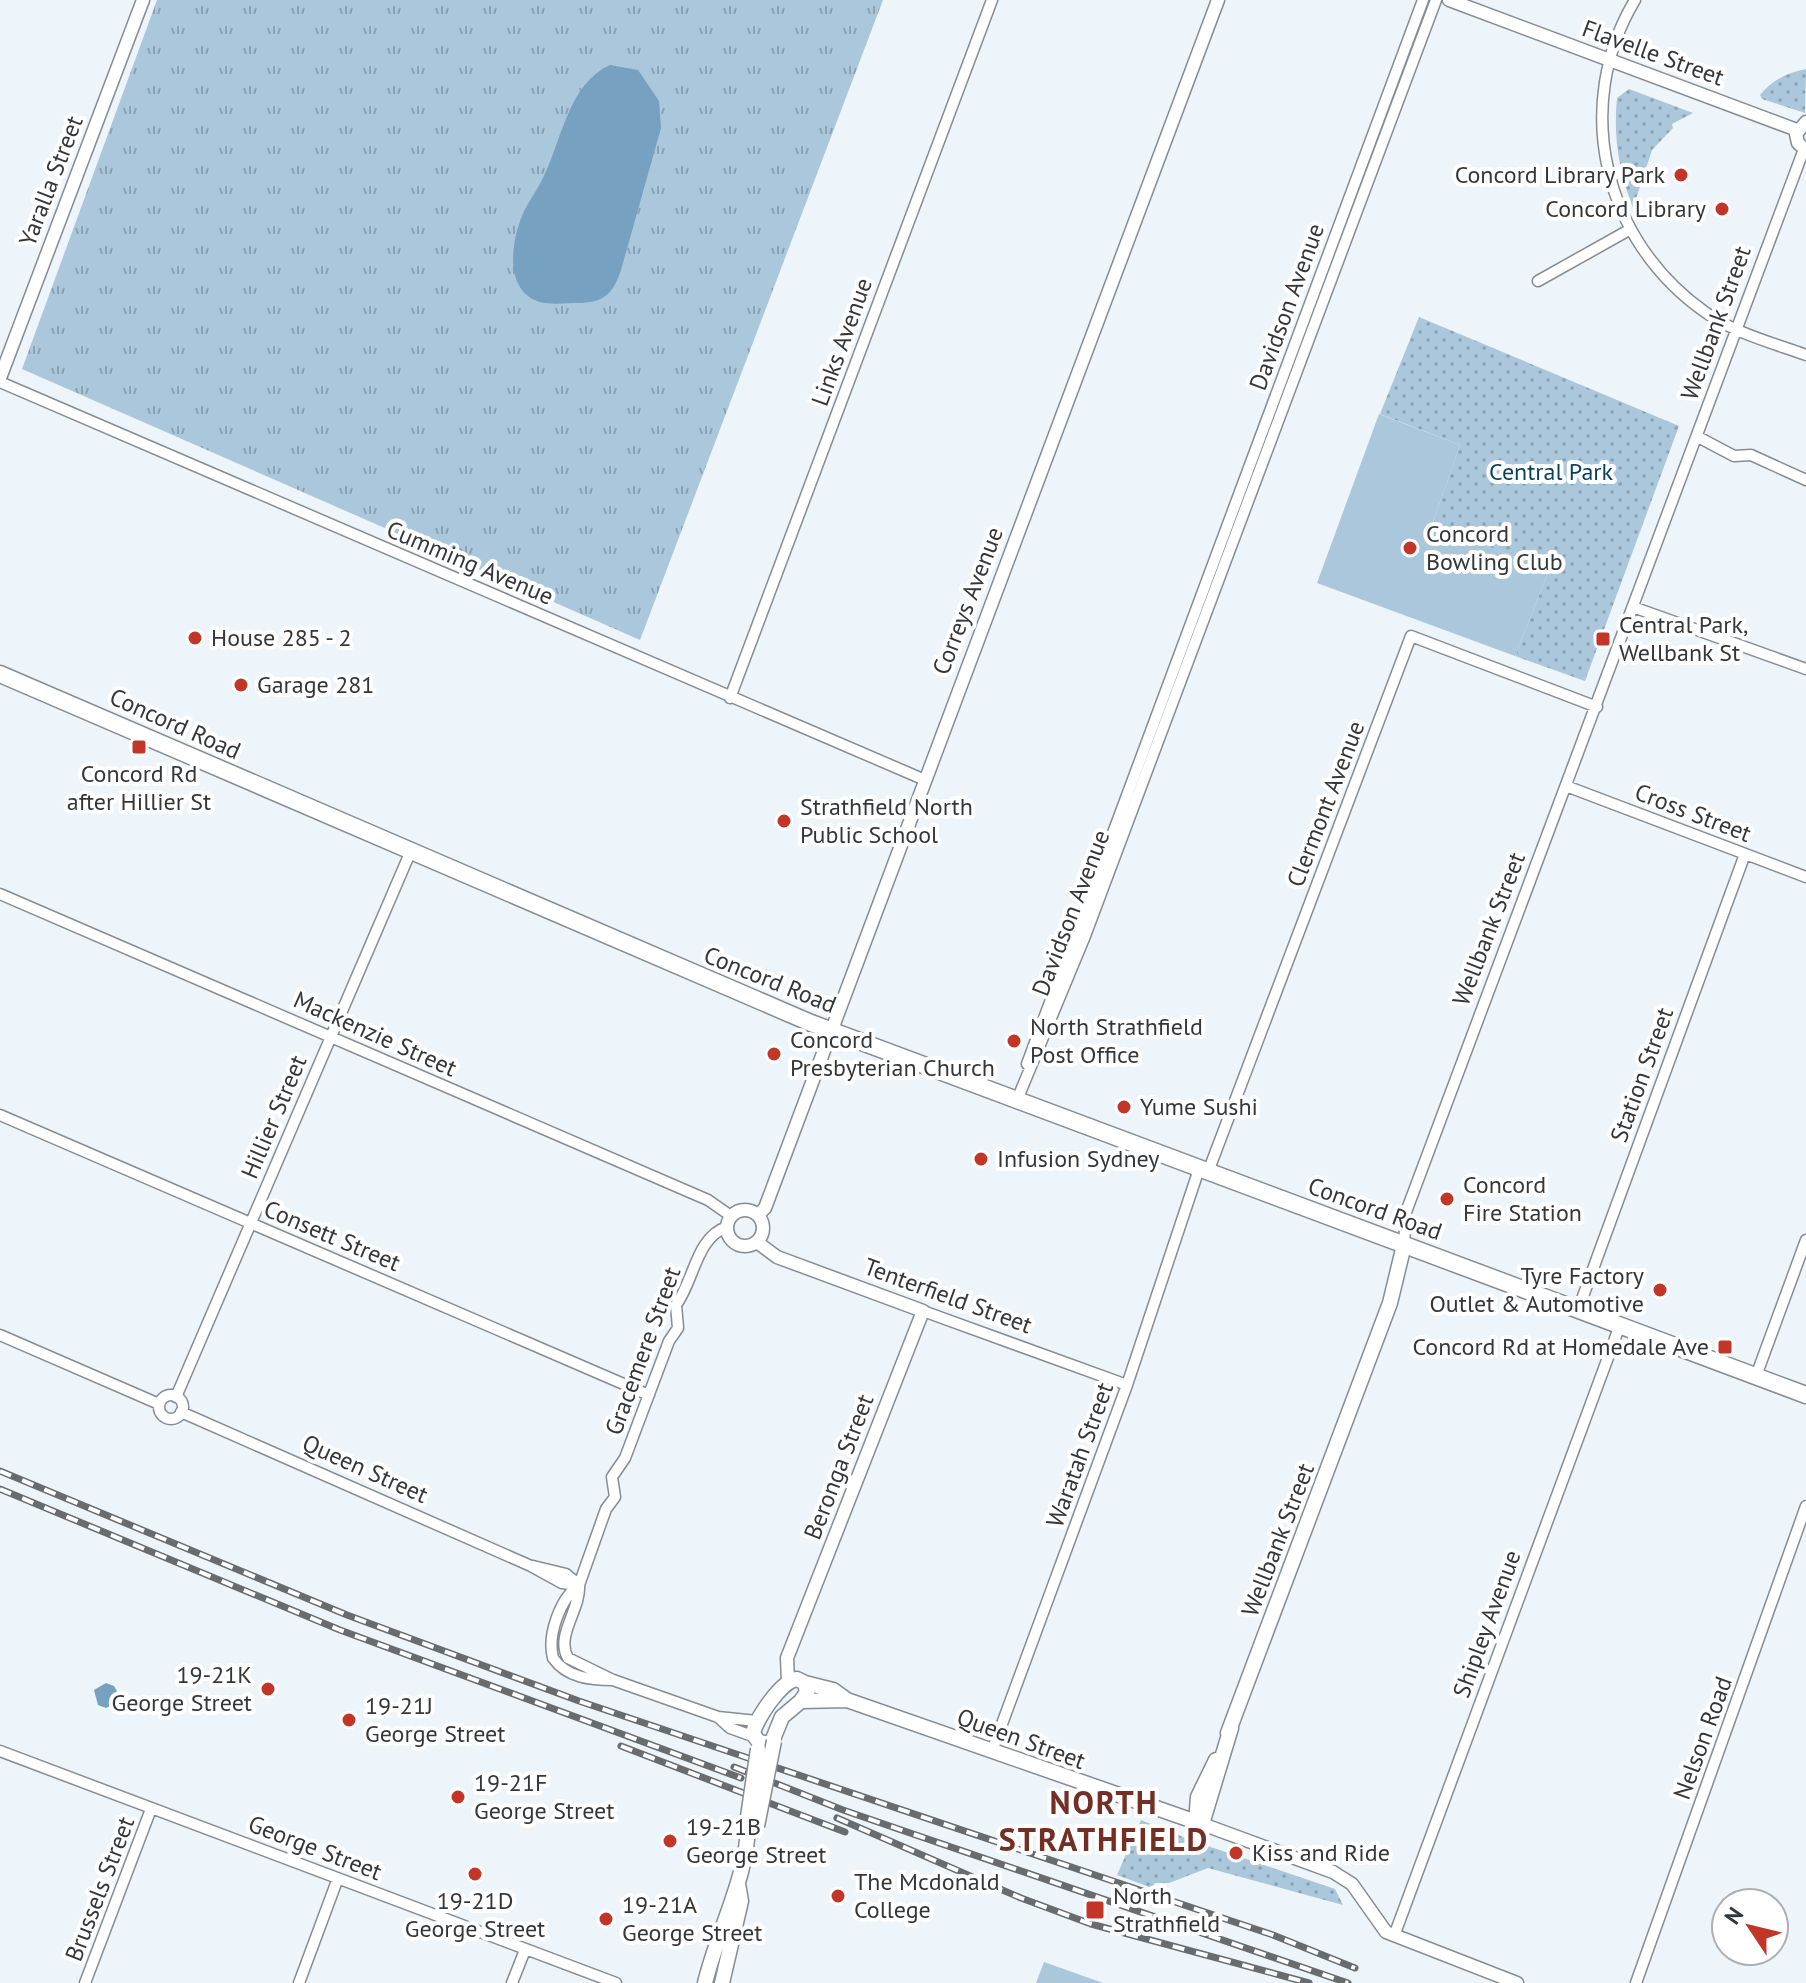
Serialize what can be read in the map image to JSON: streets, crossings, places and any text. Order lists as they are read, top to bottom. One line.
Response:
{"streets":{"main road":["Wellbank Street","Concord Road","Queen Street"],"street":["Flavelle Street","Yaralla Street","Davidson Avenue","Links Avenue","Cumming Avenue","Correys Avenue","Clermont Avenue","Cross Street","Mackenzie Street","Station Street","Hillier Street","Consett Street","Tenterfield Street","Gracemere Street","Waratah Street","Beronga Street","Shipley Avenue","Nelson Road","George Street","Brussels Street"]},"crossings":[["Yaralla Street","Cumming Avenue"],["Davidson Avenue","Concord Road"],["Wellbank Street","Concord Road"],["Wellbank Street","Clermont Avenue"],["Wellbank Street","Cross Street"],["Wellbank Street","Queen Street"],["Links Avenue","Cumming Avenue"],["Cumming Avenue","Correys Avenue"],["Correys Avenue","Concord Road"],["Correys Avenue","Mackenzie Street"],["Correys Avenue","Tenterfield Street"],["Correys Avenue","Gracemere Street"],["Concord Road","Clermont Avenue"],["Concord Road","Station Street"],["Concord Road","Hillier Street"],["Concord Road","Waratah Street"],["Concord Road","Shipley Avenue"],["Clermont Avenue","Waratah Street"],["Cross Street","Station Street"],["Mackenzie Street","Hillier Street"],["Mackenzie Street","Tenterfield Street"],["Mackenzie Street","Gracemere Street"],["Hillier Street","Consett Street"],["Hillier Street","Queen Street"],["Consett Street","Gracemere Street"],["Tenterfield Street","Gracemere Street"],["Tenterfield Street","Waratah Street"],["Tenterfield Street","Beronga Street"],["Gracemere Street","Queen Street"],["Waratah Street","Queen Street"],["Beronga Street","Queen Street"],["Queen Street","Shipley Avenue"],["George Street","Brussels Street"]],"districts":["NORTH STRATHFIELD"],"parks":["Central Park"],"places":{"other":["Concord Library Park","Concord Library","Concord Bowling Club","House 285 - 2","Garage 281","Strathfield North Public School","North Strathfield Post Office","Concord Presbyterian Church","Yume Sushi","Infusion Sydney","Concord Fire Station","Tyre Factory Outlet & Automotive","19-21K George Street","19-21J George Street","19-21F George Street","19-21B George Street","Kiss and Ride","19-21D George Street","The Mcdonald College","19-21A George Street"],"transit":["Central Park, Wellbank St","Concord Rd after Hillier St","Concord Rd at Homedale Ave","North Strathfield"]},"north":"top left"}
